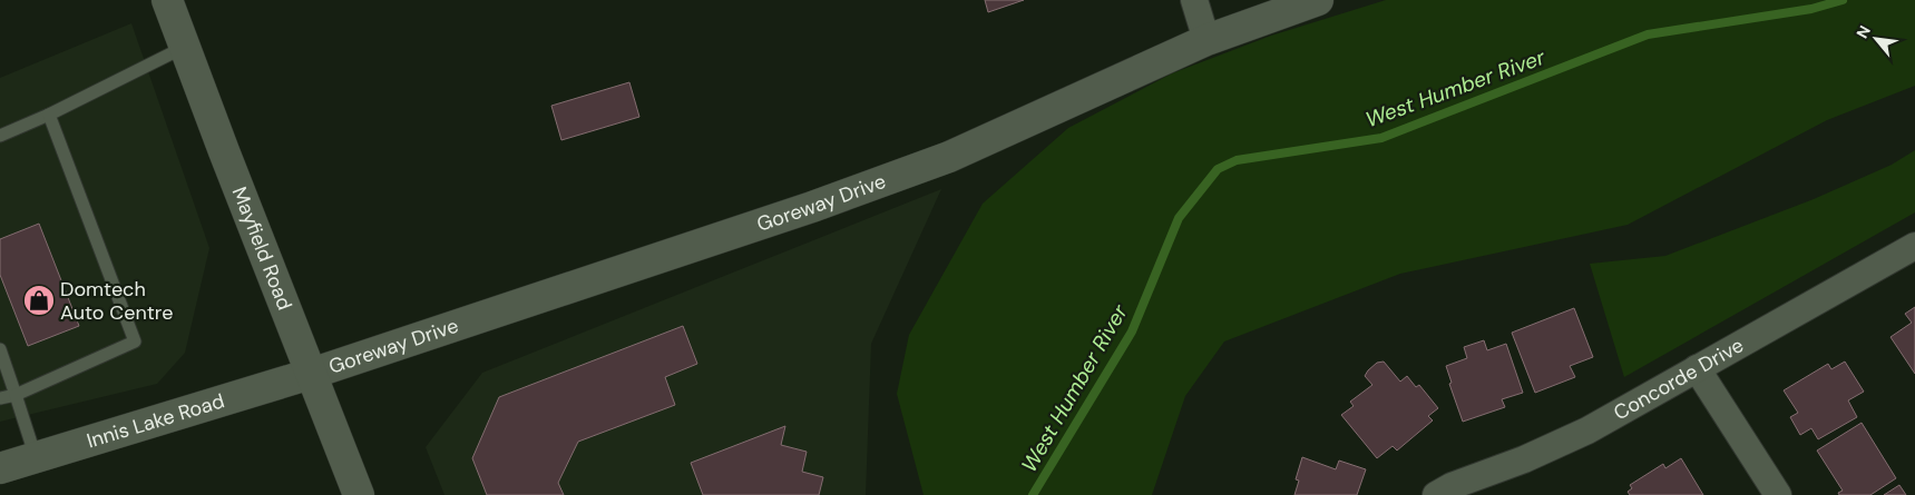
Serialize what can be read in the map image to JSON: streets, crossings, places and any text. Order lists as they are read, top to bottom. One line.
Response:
{"streets":{"street":["Goreway Drive","Mayfield Road","Concorde Drive","Innis Lake Road"]},"crossings":[["Goreway Drive","Mayfield Road"],["Goreway Drive","Innis Lake Road"],["Mayfield Road","Innis Lake Road"]],"water":["West Humber River"],"places":{"shop":["Domtech Auto Centre"]},"north":"top left"}
